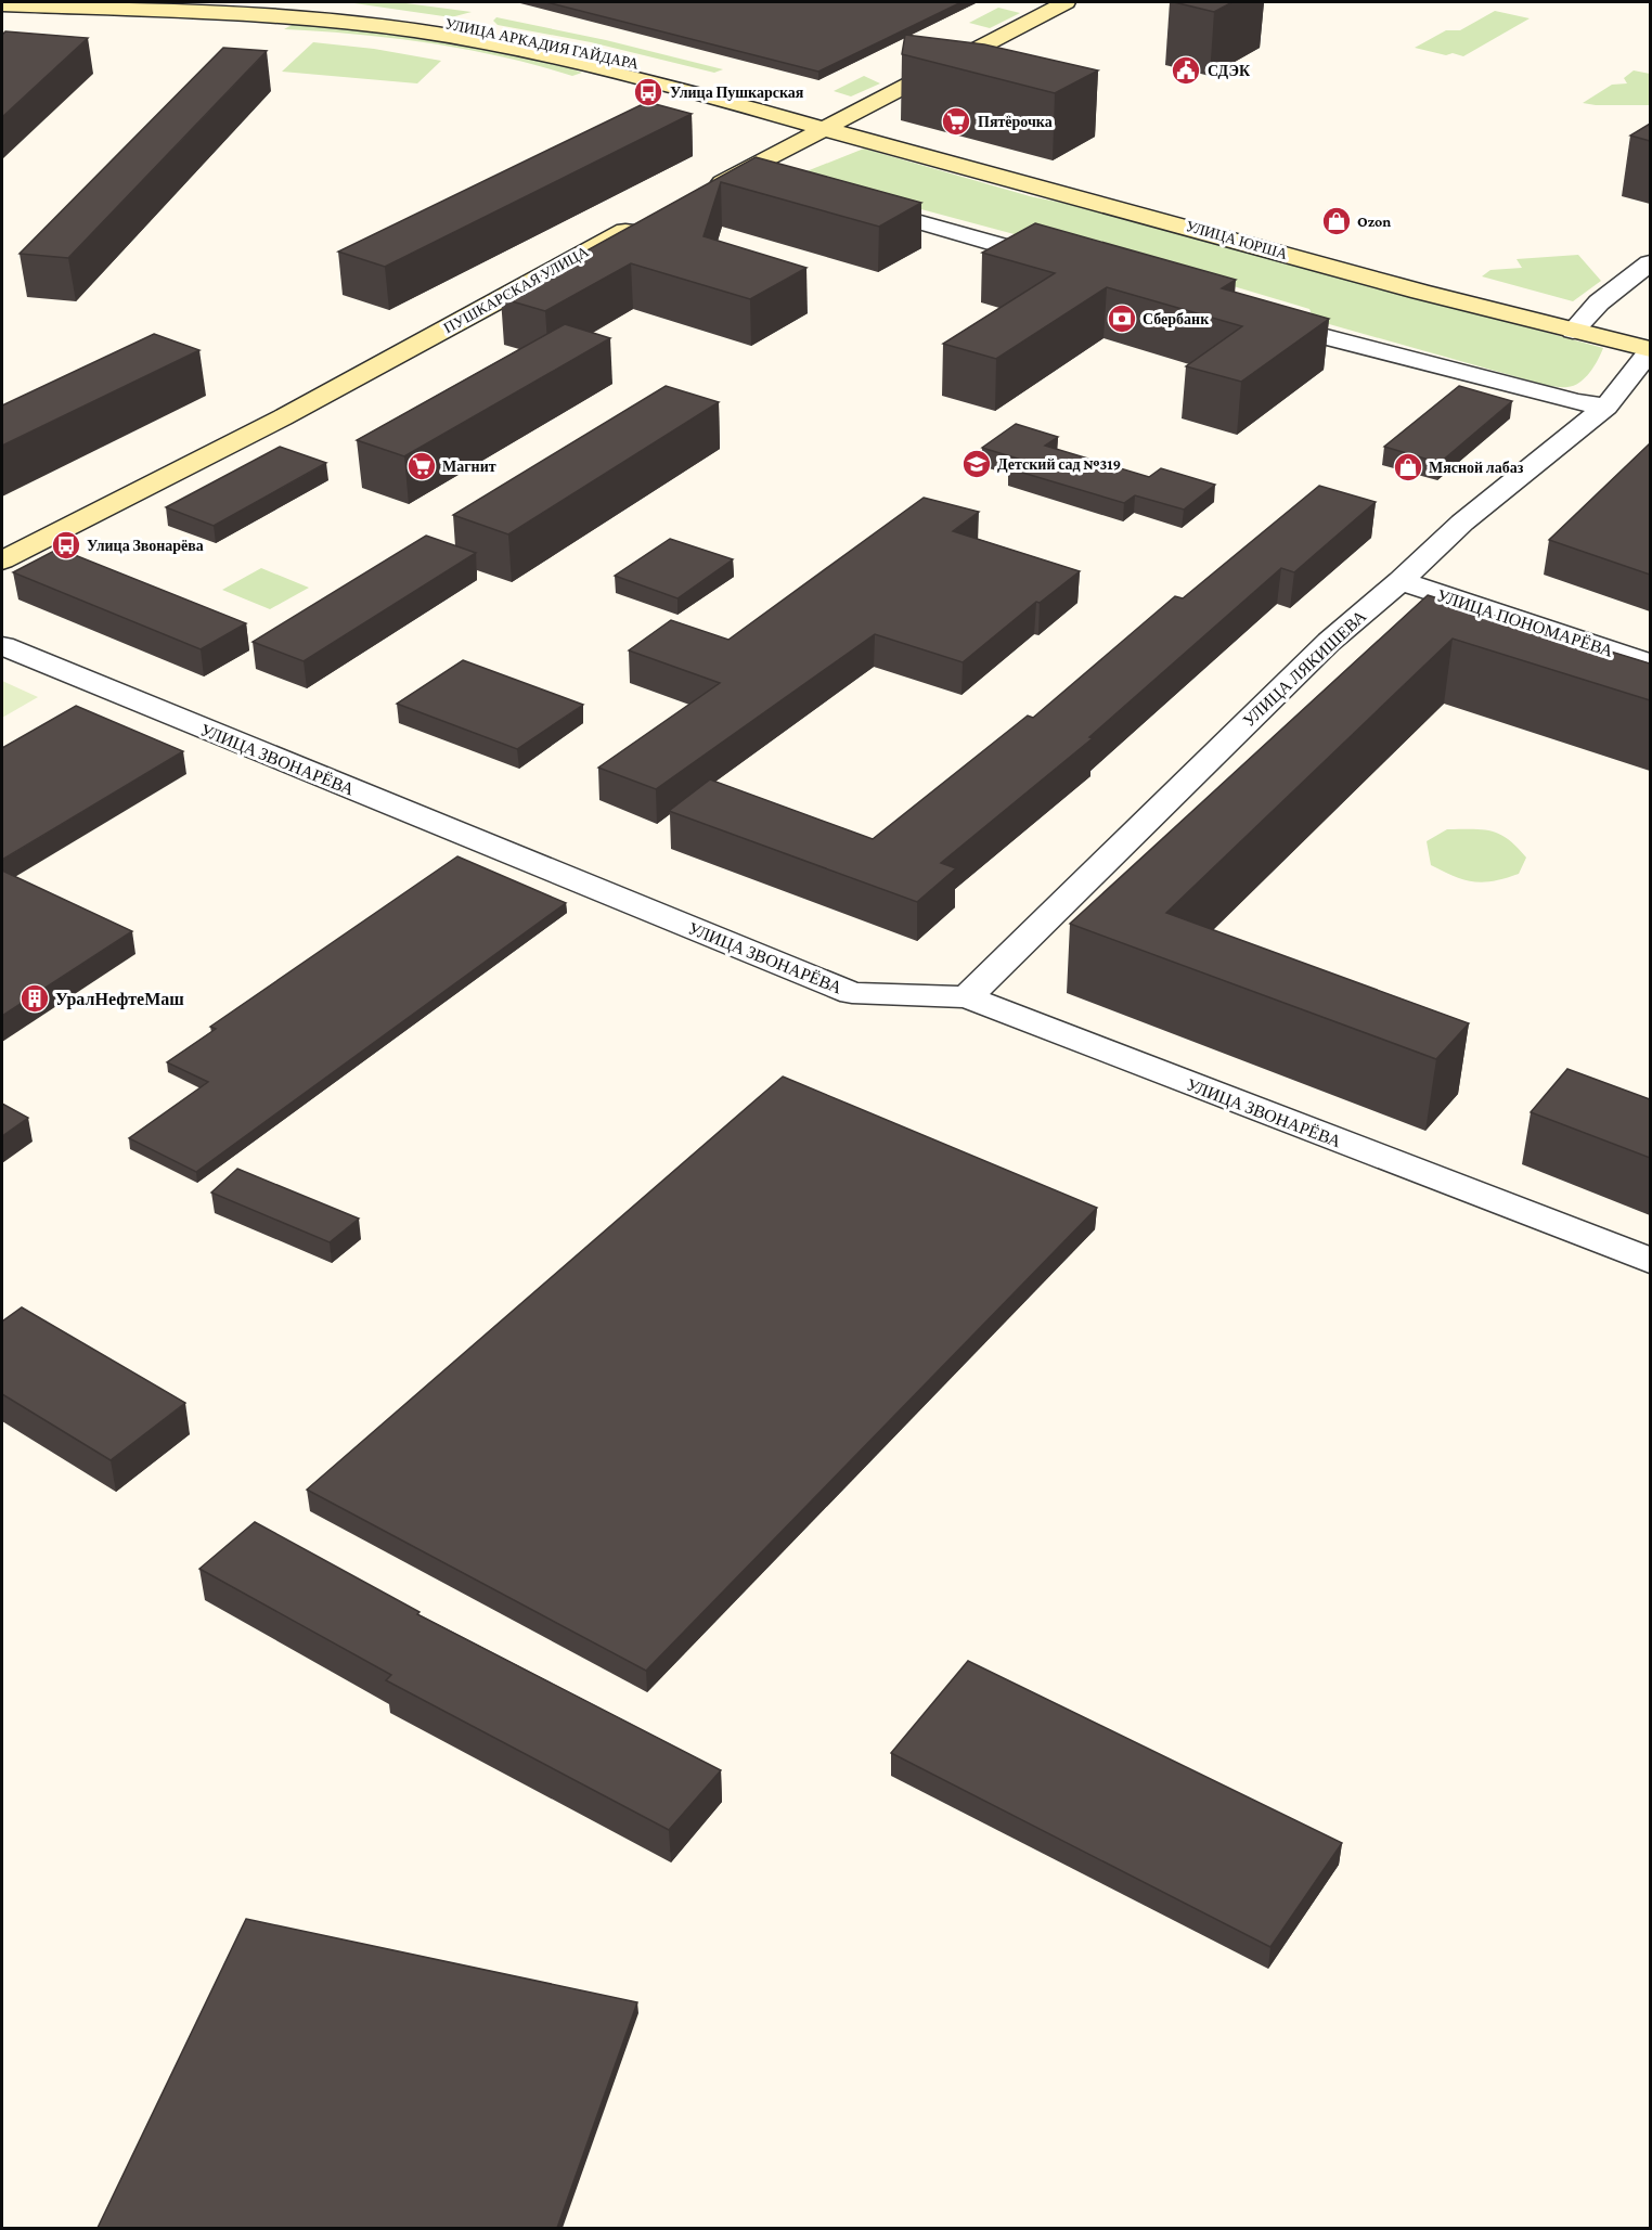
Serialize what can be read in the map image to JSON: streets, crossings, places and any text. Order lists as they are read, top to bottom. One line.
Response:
{"streets":{"main road":["УЛИЦА АРКАДИЯ ГАЙДАРА","УЛИЦА ЮРША","ПУШКАРСКАЯ УЛИЦА"],"street":["УЛИЦА ПОНОМАРЁВА","УЛИЦА ЛЯКИШЕВА","УЛИЦА ЗВОНАРЁВА"]},"crossings":[["УЛИЦА АРКАДИЯ ГАЙДАРА","УЛИЦА ЮРША"],["УЛИЦА ЮРША","УЛИЦА ЛЯКИШЕВА"],["УЛИЦА ПОНОМАРЁВА","УЛИЦА ЛЯКИШЕВА"],["УЛИЦА ЛЯКИШЕВА","УЛИЦА ЗВОНАРЁВА"]],"places":{"public building":["СДЭК"],"bus stop":["Улица Пушкарская","Улица Звонарёва"],"supermarket":["Пятёрочка","Магнит"],"shop":["Ozon","Мясной лабаз"],"bank":["Сбербанк"],"school or university":["Детский сад №319"],"building":["УралНефтеМаш"]}}
